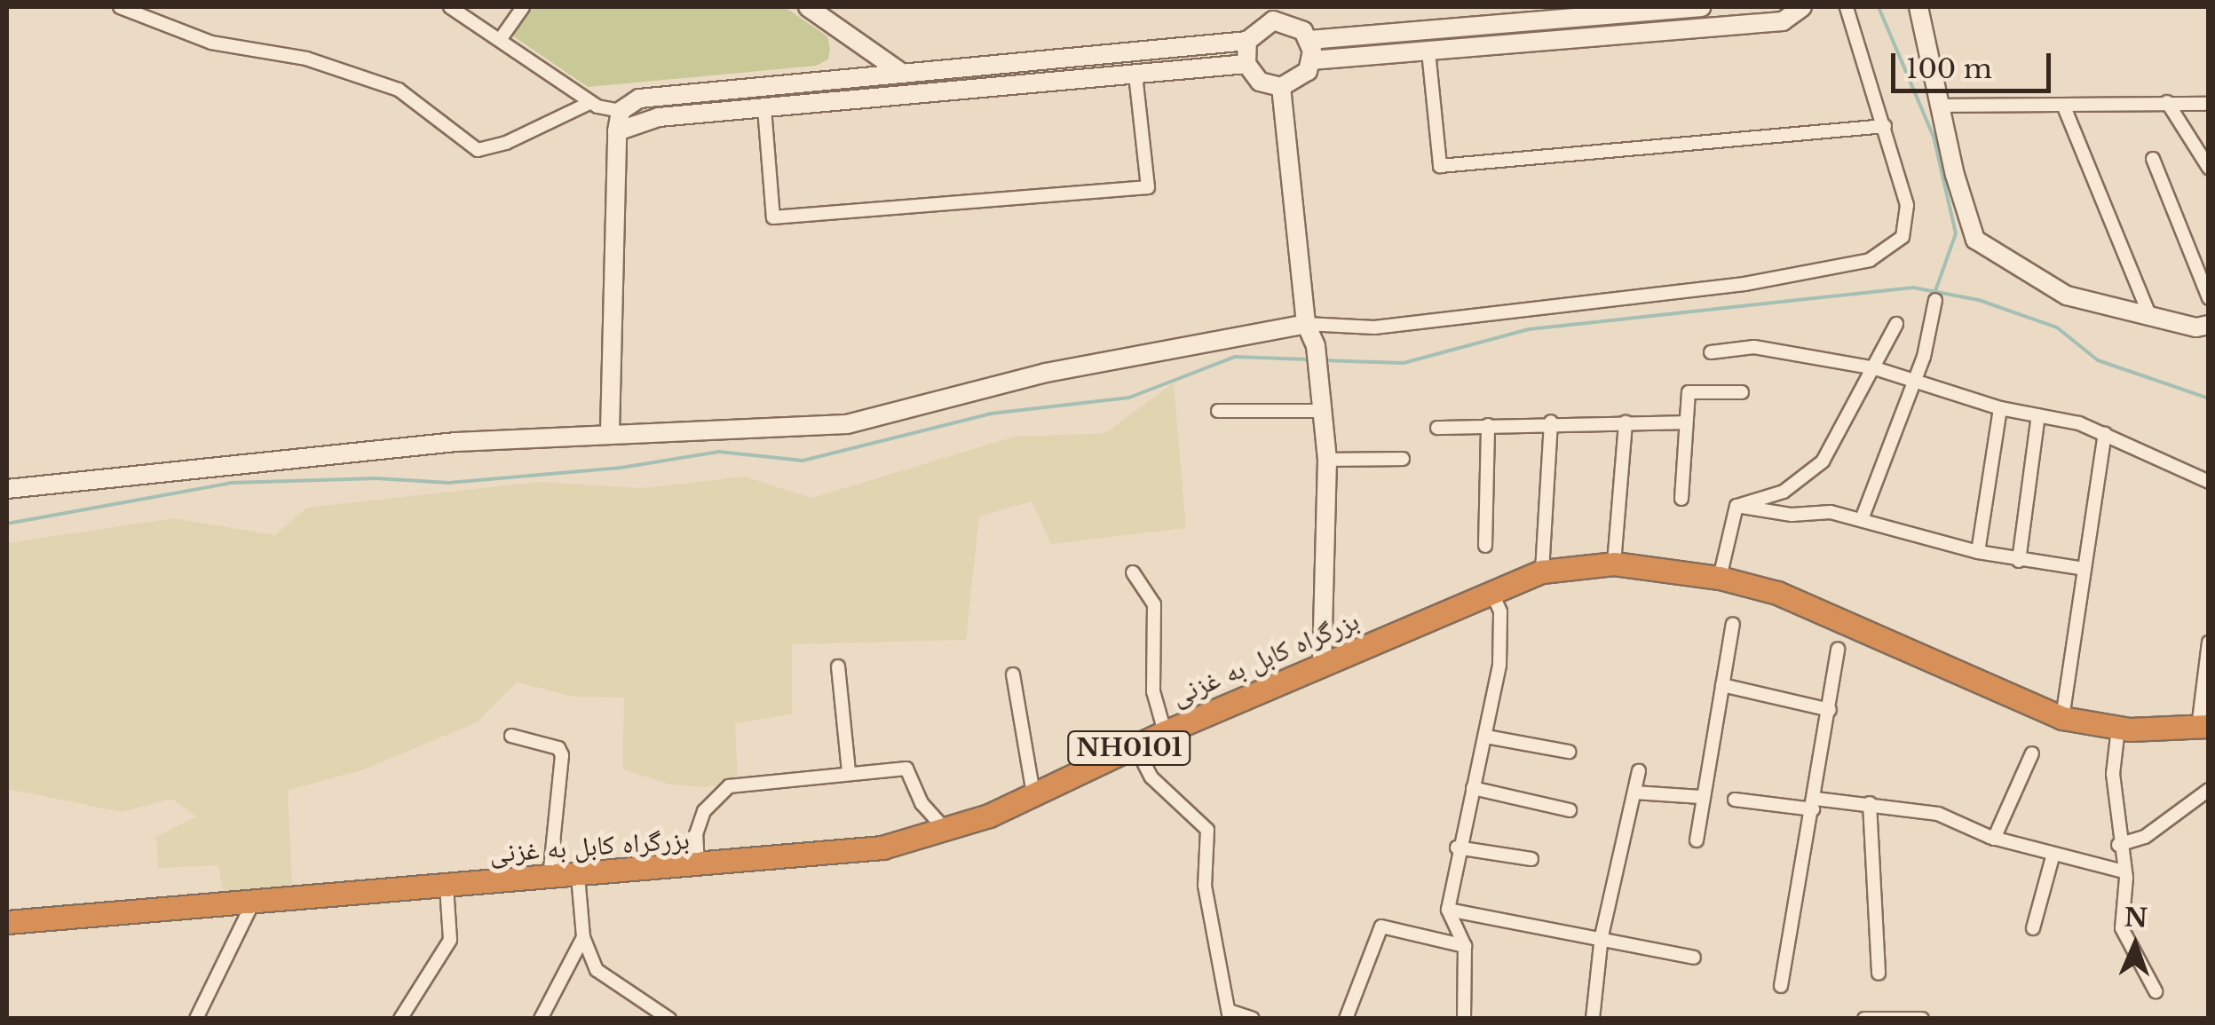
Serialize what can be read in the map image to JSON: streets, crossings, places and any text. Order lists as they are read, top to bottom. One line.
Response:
{"streets":{"highway":["بزرگراه کابل به غزنی","NH0101"]},"scale_bar":"100 m","north":"top"}
